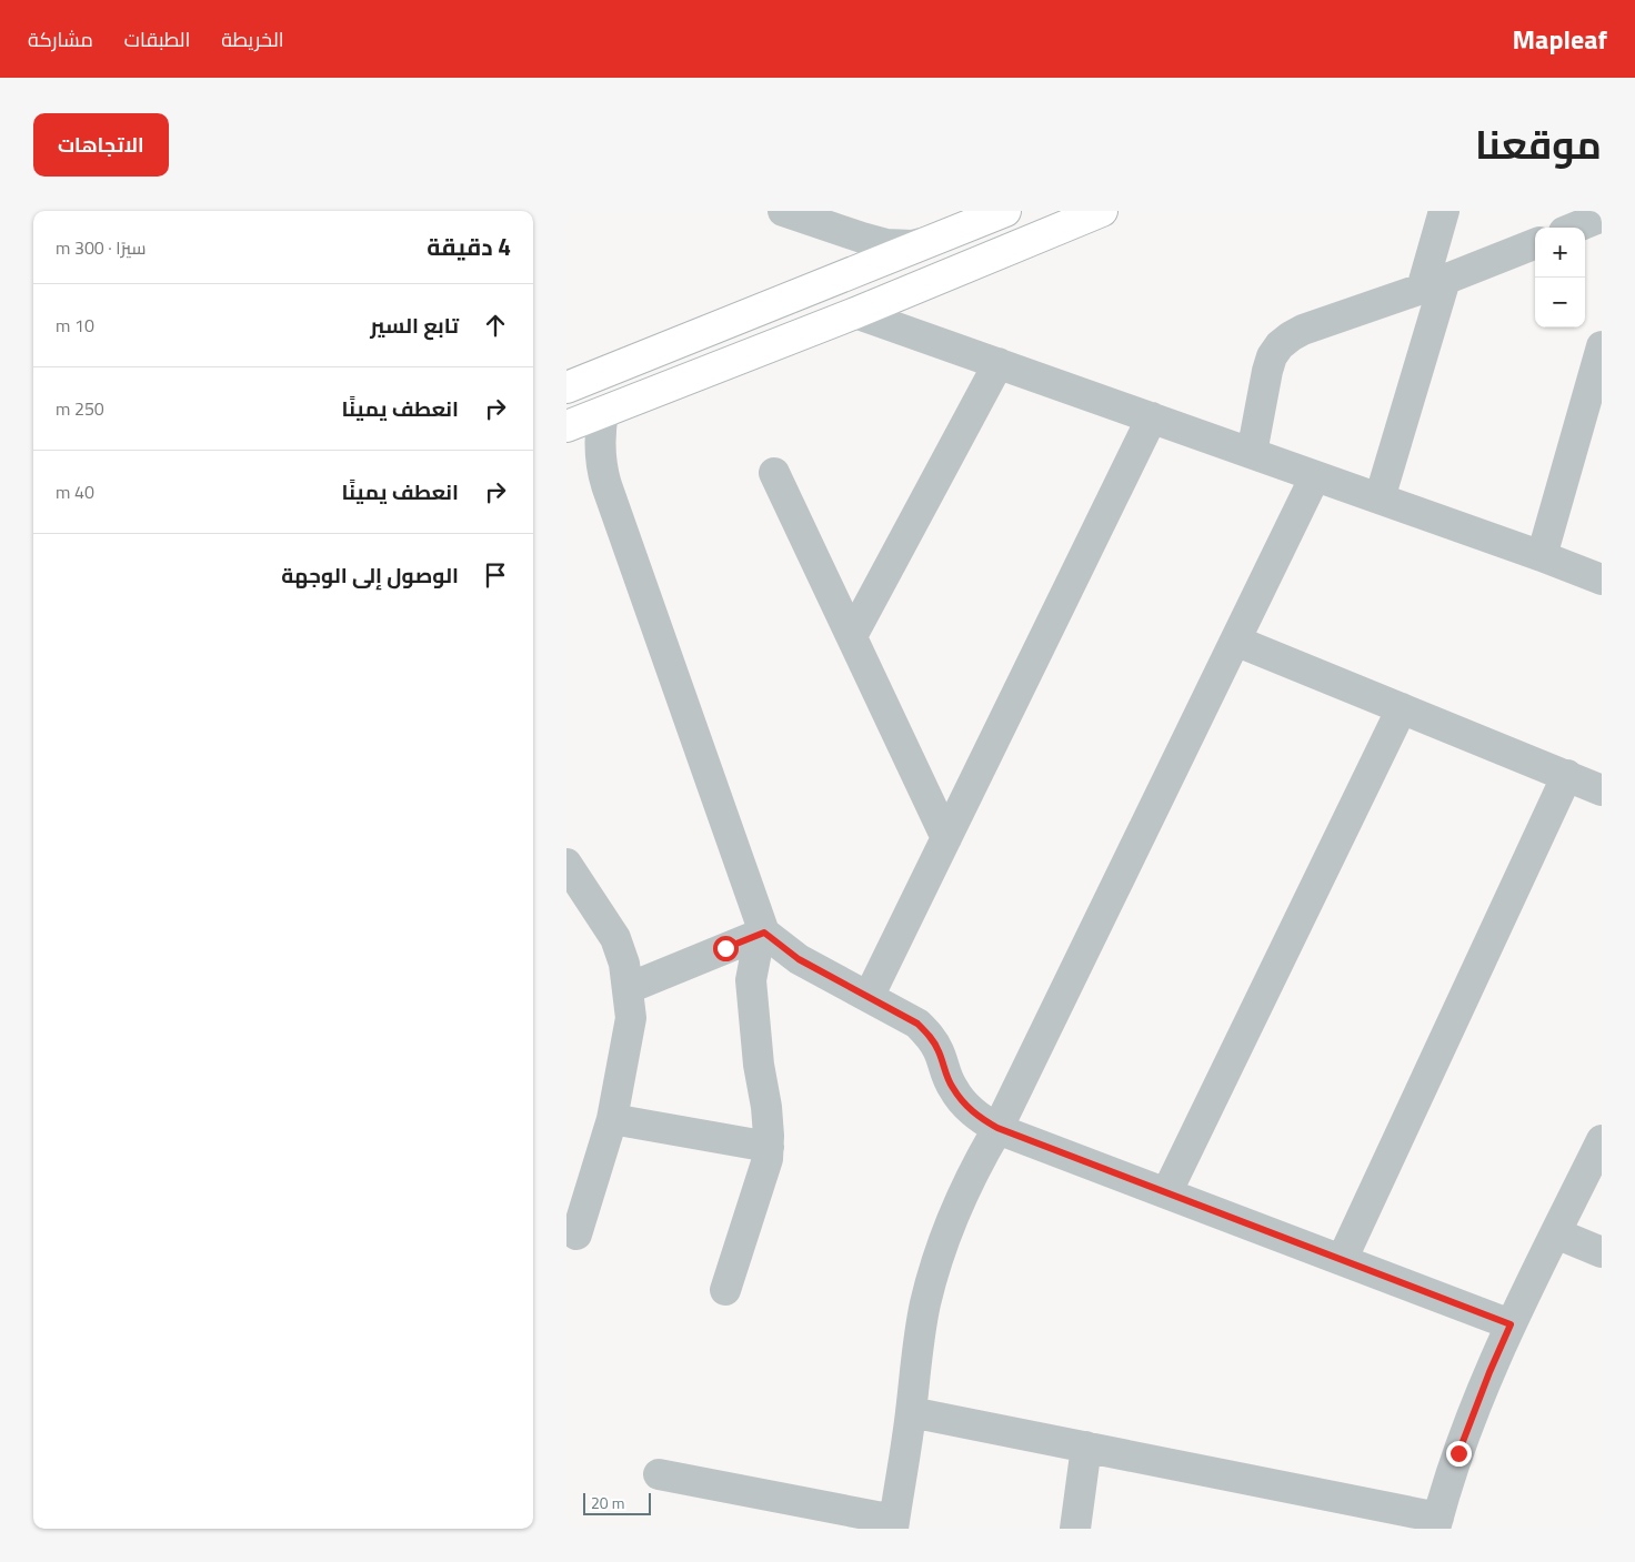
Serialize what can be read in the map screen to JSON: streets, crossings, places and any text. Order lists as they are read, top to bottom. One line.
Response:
{"scale_bar":"20 m","page":{"header":"Mapleaf","nav":["الخريطة","الطبقات","مشاركة"],"title":"موقعنا","buttons":"الاتجاهات","heading":["4 دقيقة","سيرًا · 300 m"],"map_buttons":["+","−"],"list":[["تابع السير","10 m"],["انعطف يمينًا","250 m"],["انعطف يمينًا","40 m"],"الوصول إلى الوجهة"],"scale":"20 m"}}
